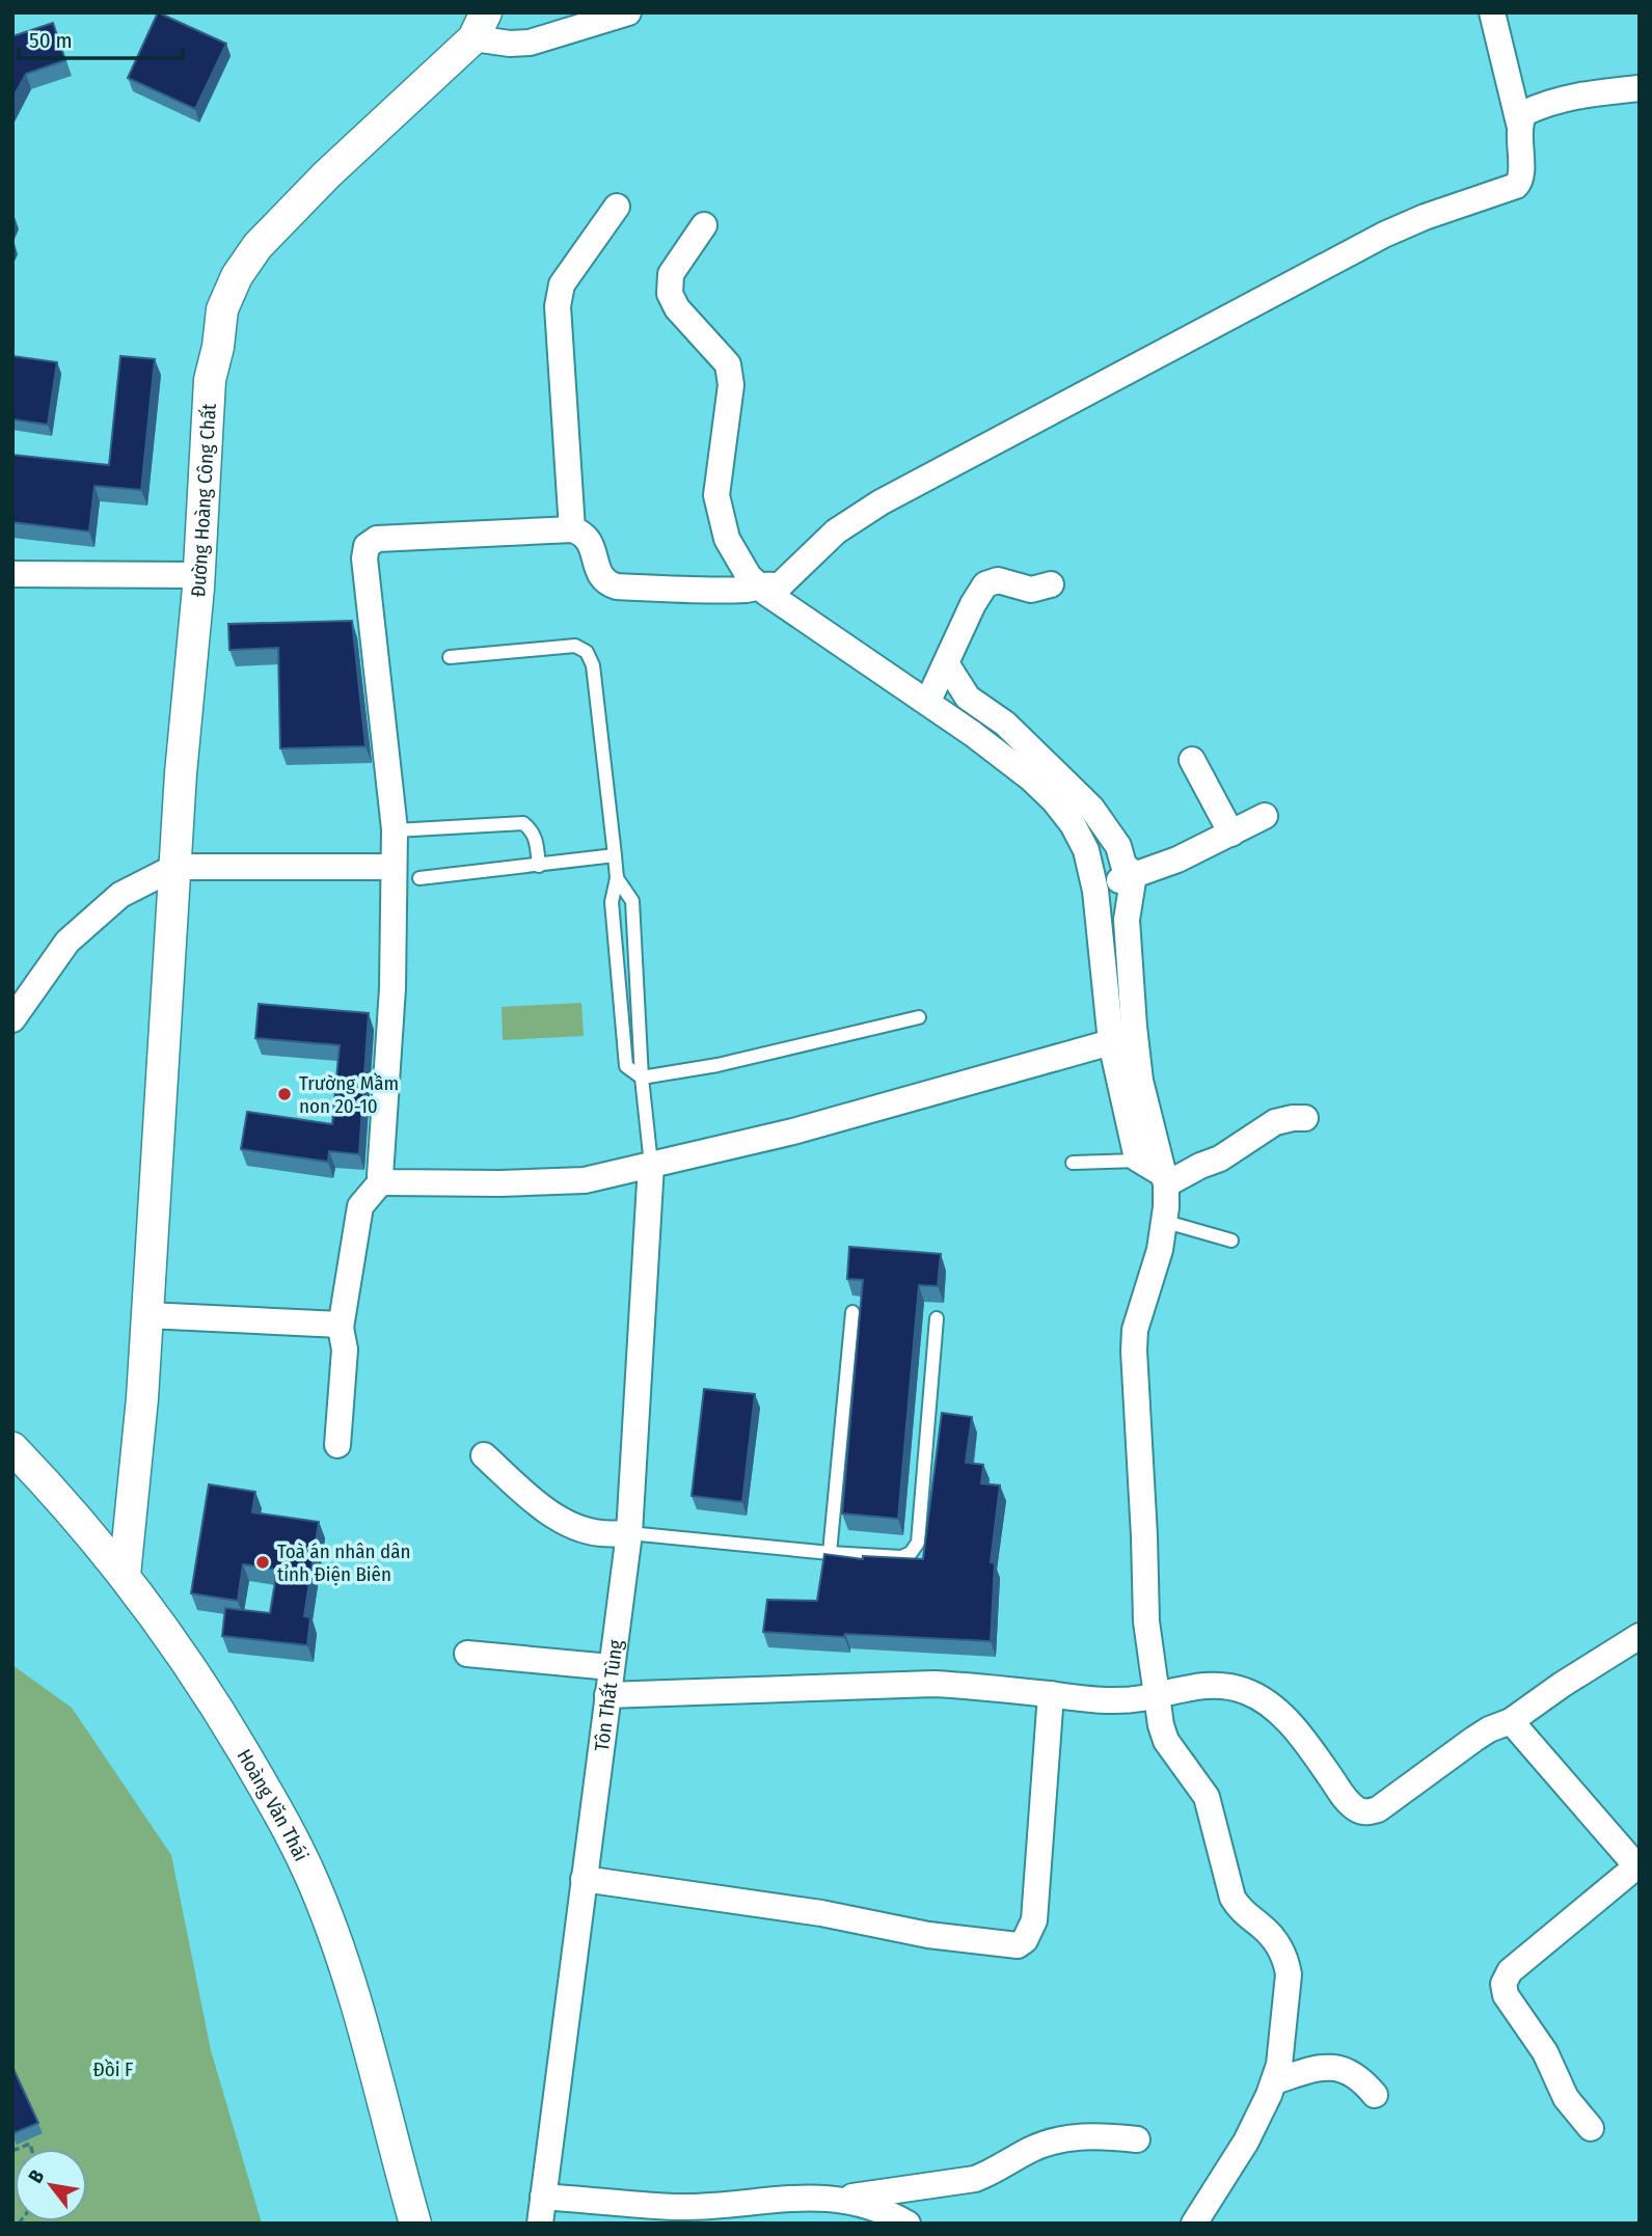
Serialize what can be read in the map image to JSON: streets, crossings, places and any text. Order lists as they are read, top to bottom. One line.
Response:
{"streets":{"street":["Đường Hoàng Công Chất","Tôn Thất Tùng","Hoàng Văn Thái"]},"crossings":[["Đường Hoàng Công Chất","Hoàng Văn Thái"]],"parks":["Đồi F"],"places":["Trường Mầm non 20-10","Toà án nhân dân tỉnh Điện Biên"],"scale_bar":"50 m","north":"top left"}
